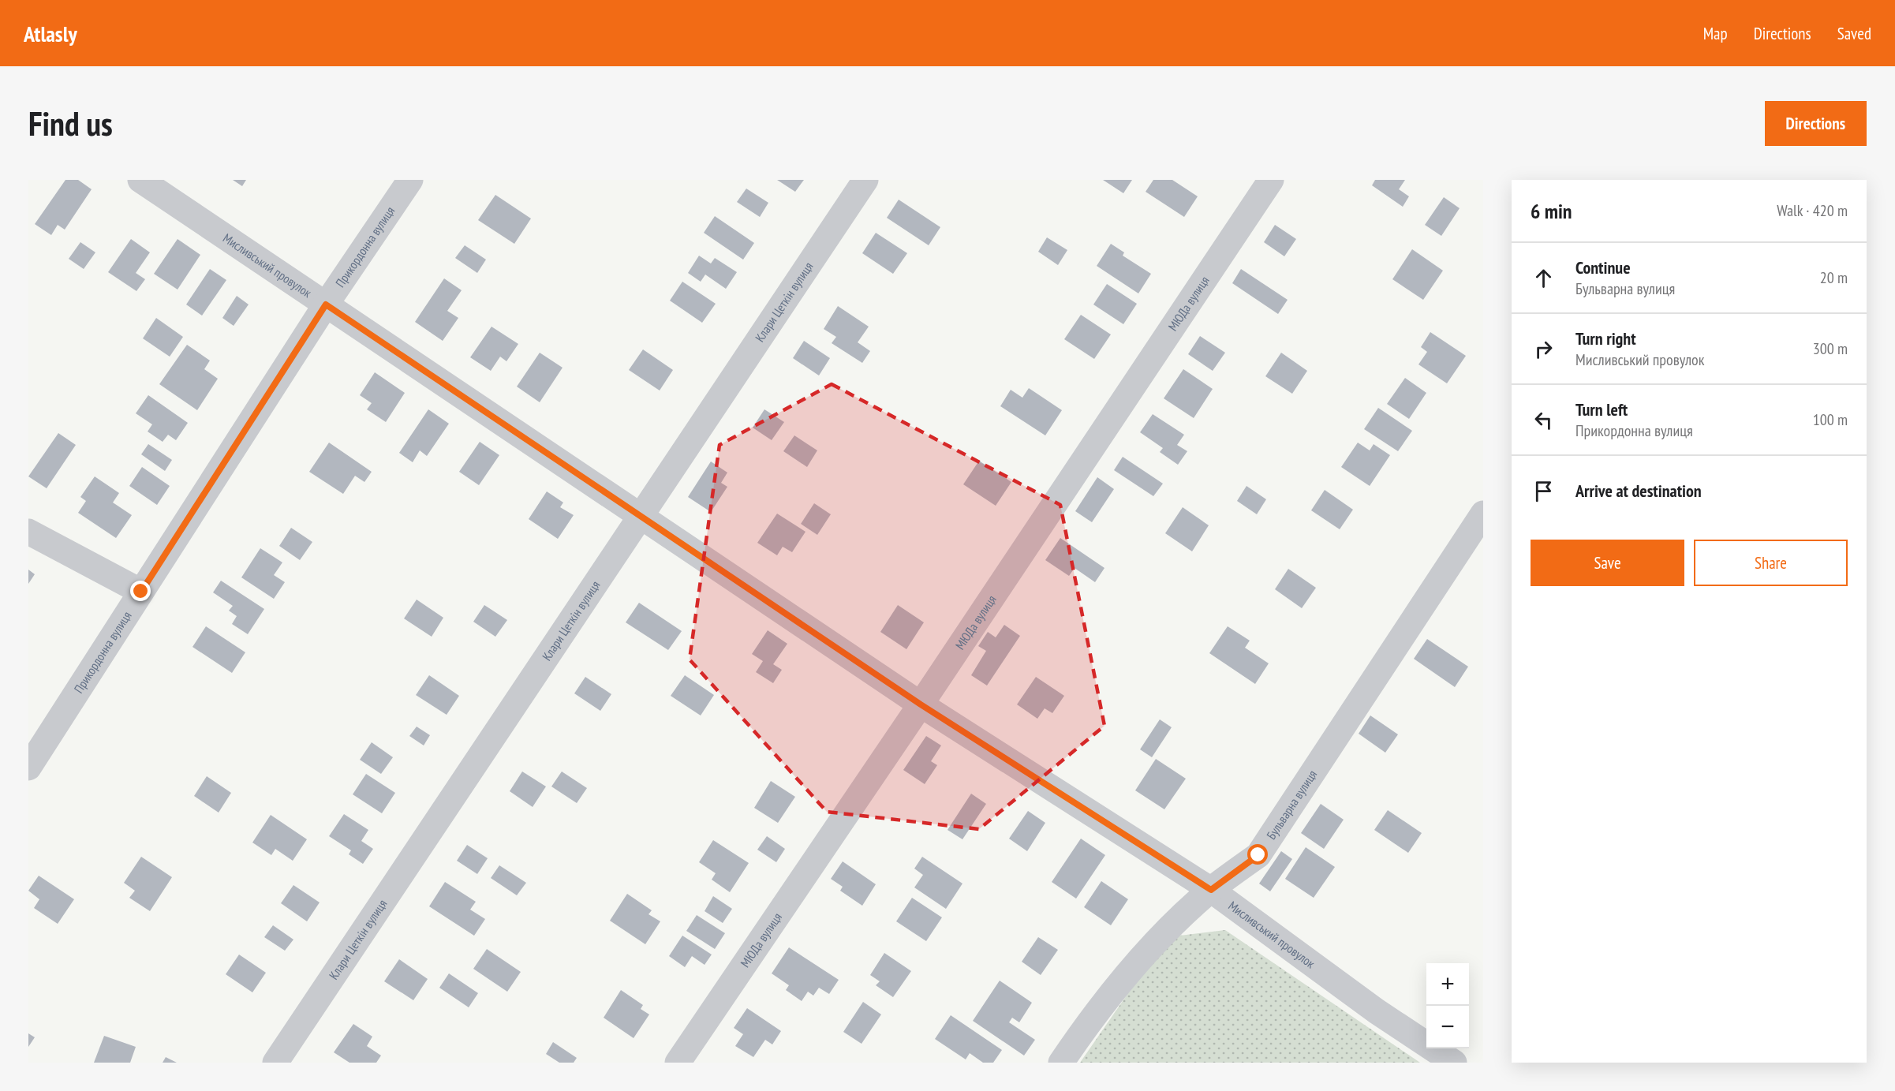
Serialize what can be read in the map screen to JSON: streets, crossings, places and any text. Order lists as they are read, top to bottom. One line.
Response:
{"streets":{"street":["Прикордонна вулиця","Мисливський провулок","Клари Цеткін вулиця","МЮДа вулиця","Бульварна вулиця"]},"crossings":[["Прикордонна вулиця","Мисливський провулок"],["Мисливський провулок","Клари Цеткін вулиця"],["Мисливський провулок","МЮДа вулиця"],["Мисливський провулок","Бульварна вулиця"]],"page":{"header":"Atlasly","nav":["Map","Directions","Saved"],"buttons":["Directions",["Save","Share"]],"title":"Find us","heading":["6 min","Walk · 420 m"],"list":[["Continue","Бульварна вулиця","20 m"],["Turn right","Мисливський провулок","300 m"],["Turn left","Прикордонна вулиця","100 m"],"Arrive at destination"],"map_buttons":["+","−"]}}
